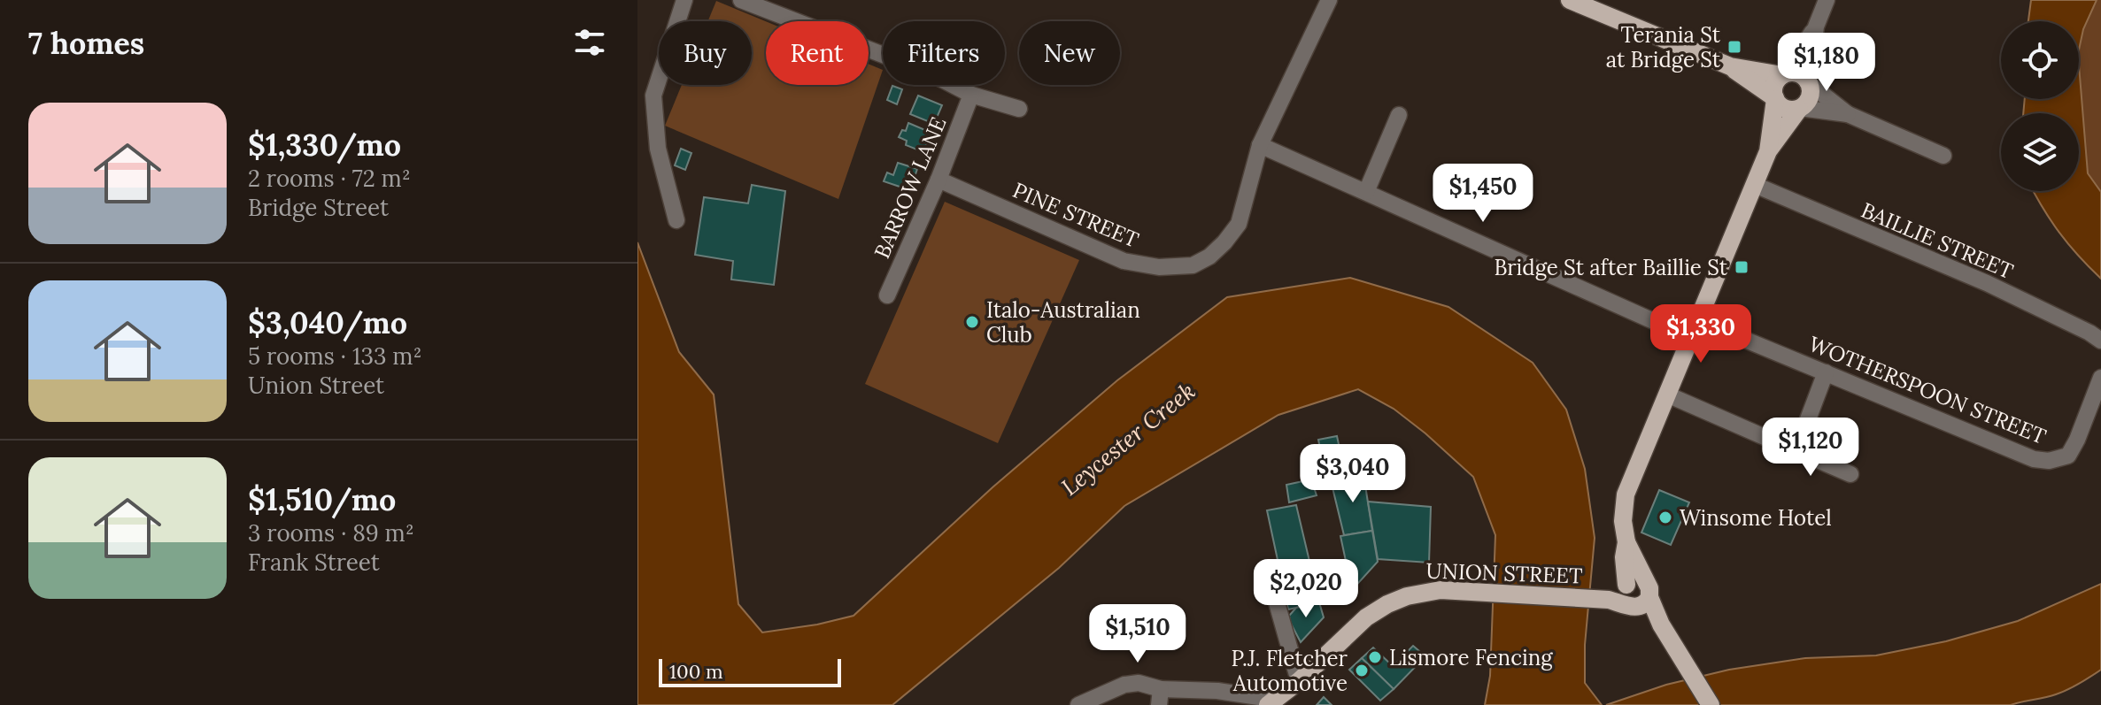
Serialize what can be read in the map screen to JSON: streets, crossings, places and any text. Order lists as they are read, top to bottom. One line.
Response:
{"streets":{"main road":["UNION STREET"],"street":["BARROW LANE","PINE STREET","BAILLIE STREET","WOTHERSPOON STREET"]},"crossings":[["BARROW LANE","PINE STREET"]],"water":["Leycester Creek"],"places":{"transit":["Terania St at Bridge St","Bridge St after Baillie St"],"other":["Italo-Australian Club","Winsome Hotel","Lismore Fencing","P.J. Fletcher Automotive"]},"scale_bar":"100 m","page":{"heading":"7 homes","chip":["Buy","Rent","Filters","New"],"price":["$1,180","$1,450","$1,330","$1,120","$3,040","$2,020","$1,510"],"list":[{"name":"$1,330/mo","note":"2 rooms · 72 m² · Bridge Street"},{"name":"$3,040/mo","note":"5 rooms · 133 m² · Union Street"},{"name":"$1,510/mo","note":"3 rooms · 89 m² · Frank Street"}],"scale":"100 m"}}
